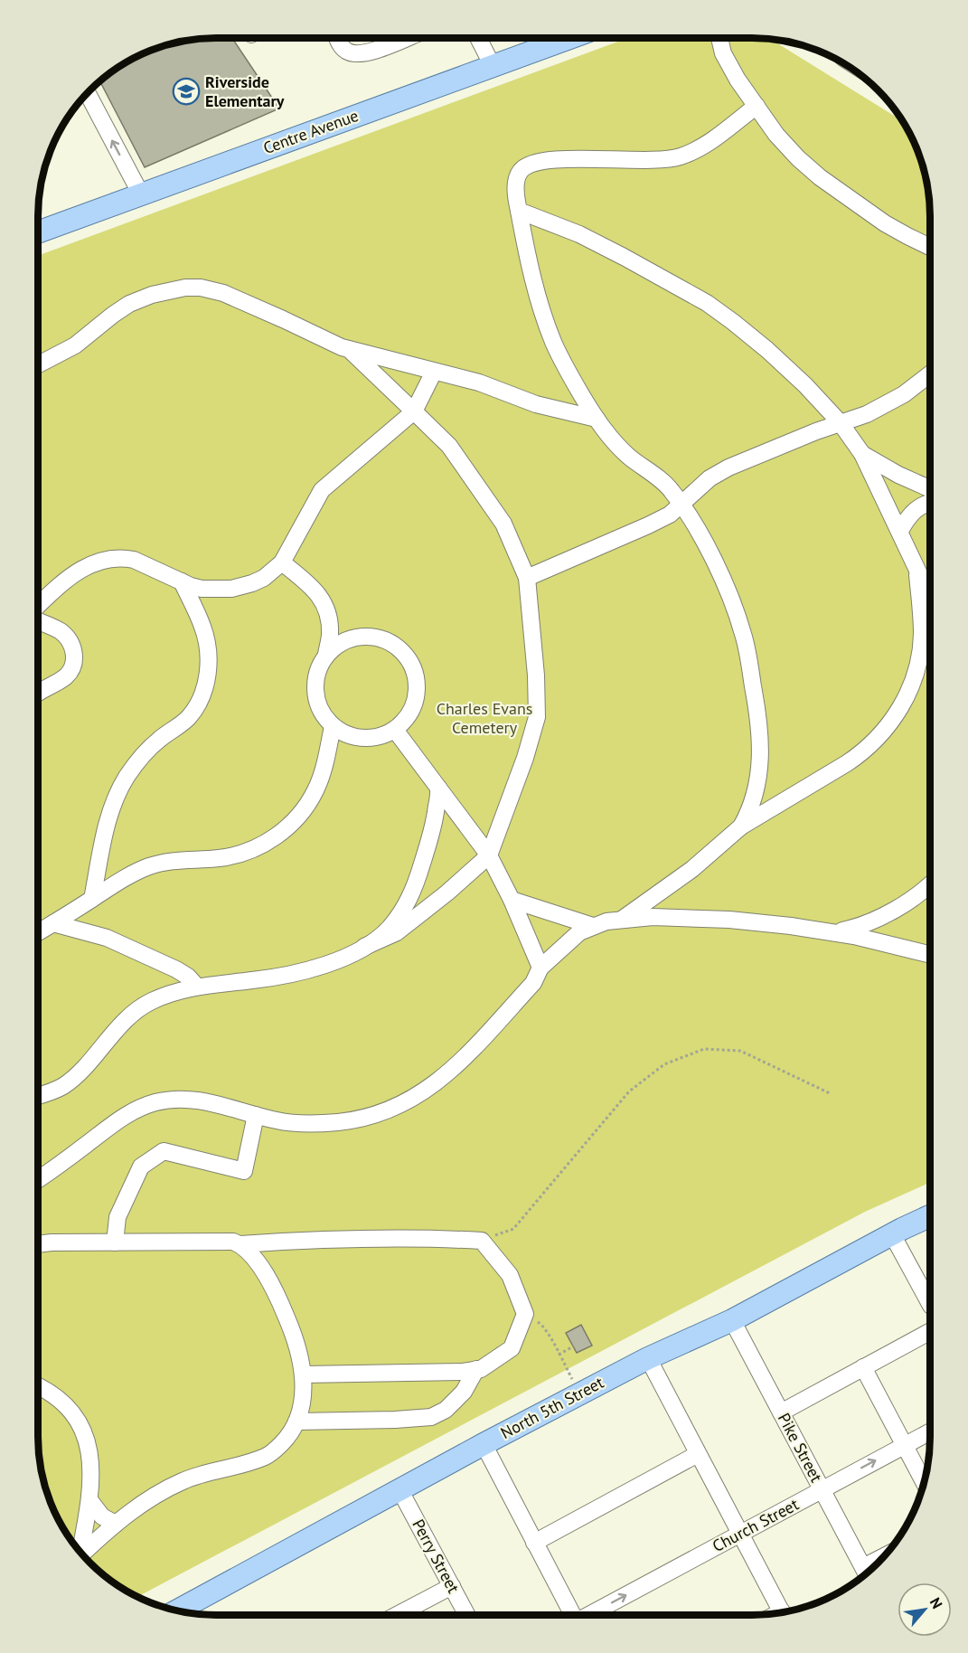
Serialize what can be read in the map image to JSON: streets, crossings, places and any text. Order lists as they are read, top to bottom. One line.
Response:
{"streets":{"main road":["Centre Avenue","North 5th Street"],"street":["Pike Street","Church Street","Perry Street"]},"crossings":[["North 5th Street","Pike Street"],["North 5th Street","Perry Street"],["Pike Street","Church Street"]],"parks":["Charles Evans Cemetery"],"places":{"school or university":["Riverside Elementary"]},"north":"top right"}
